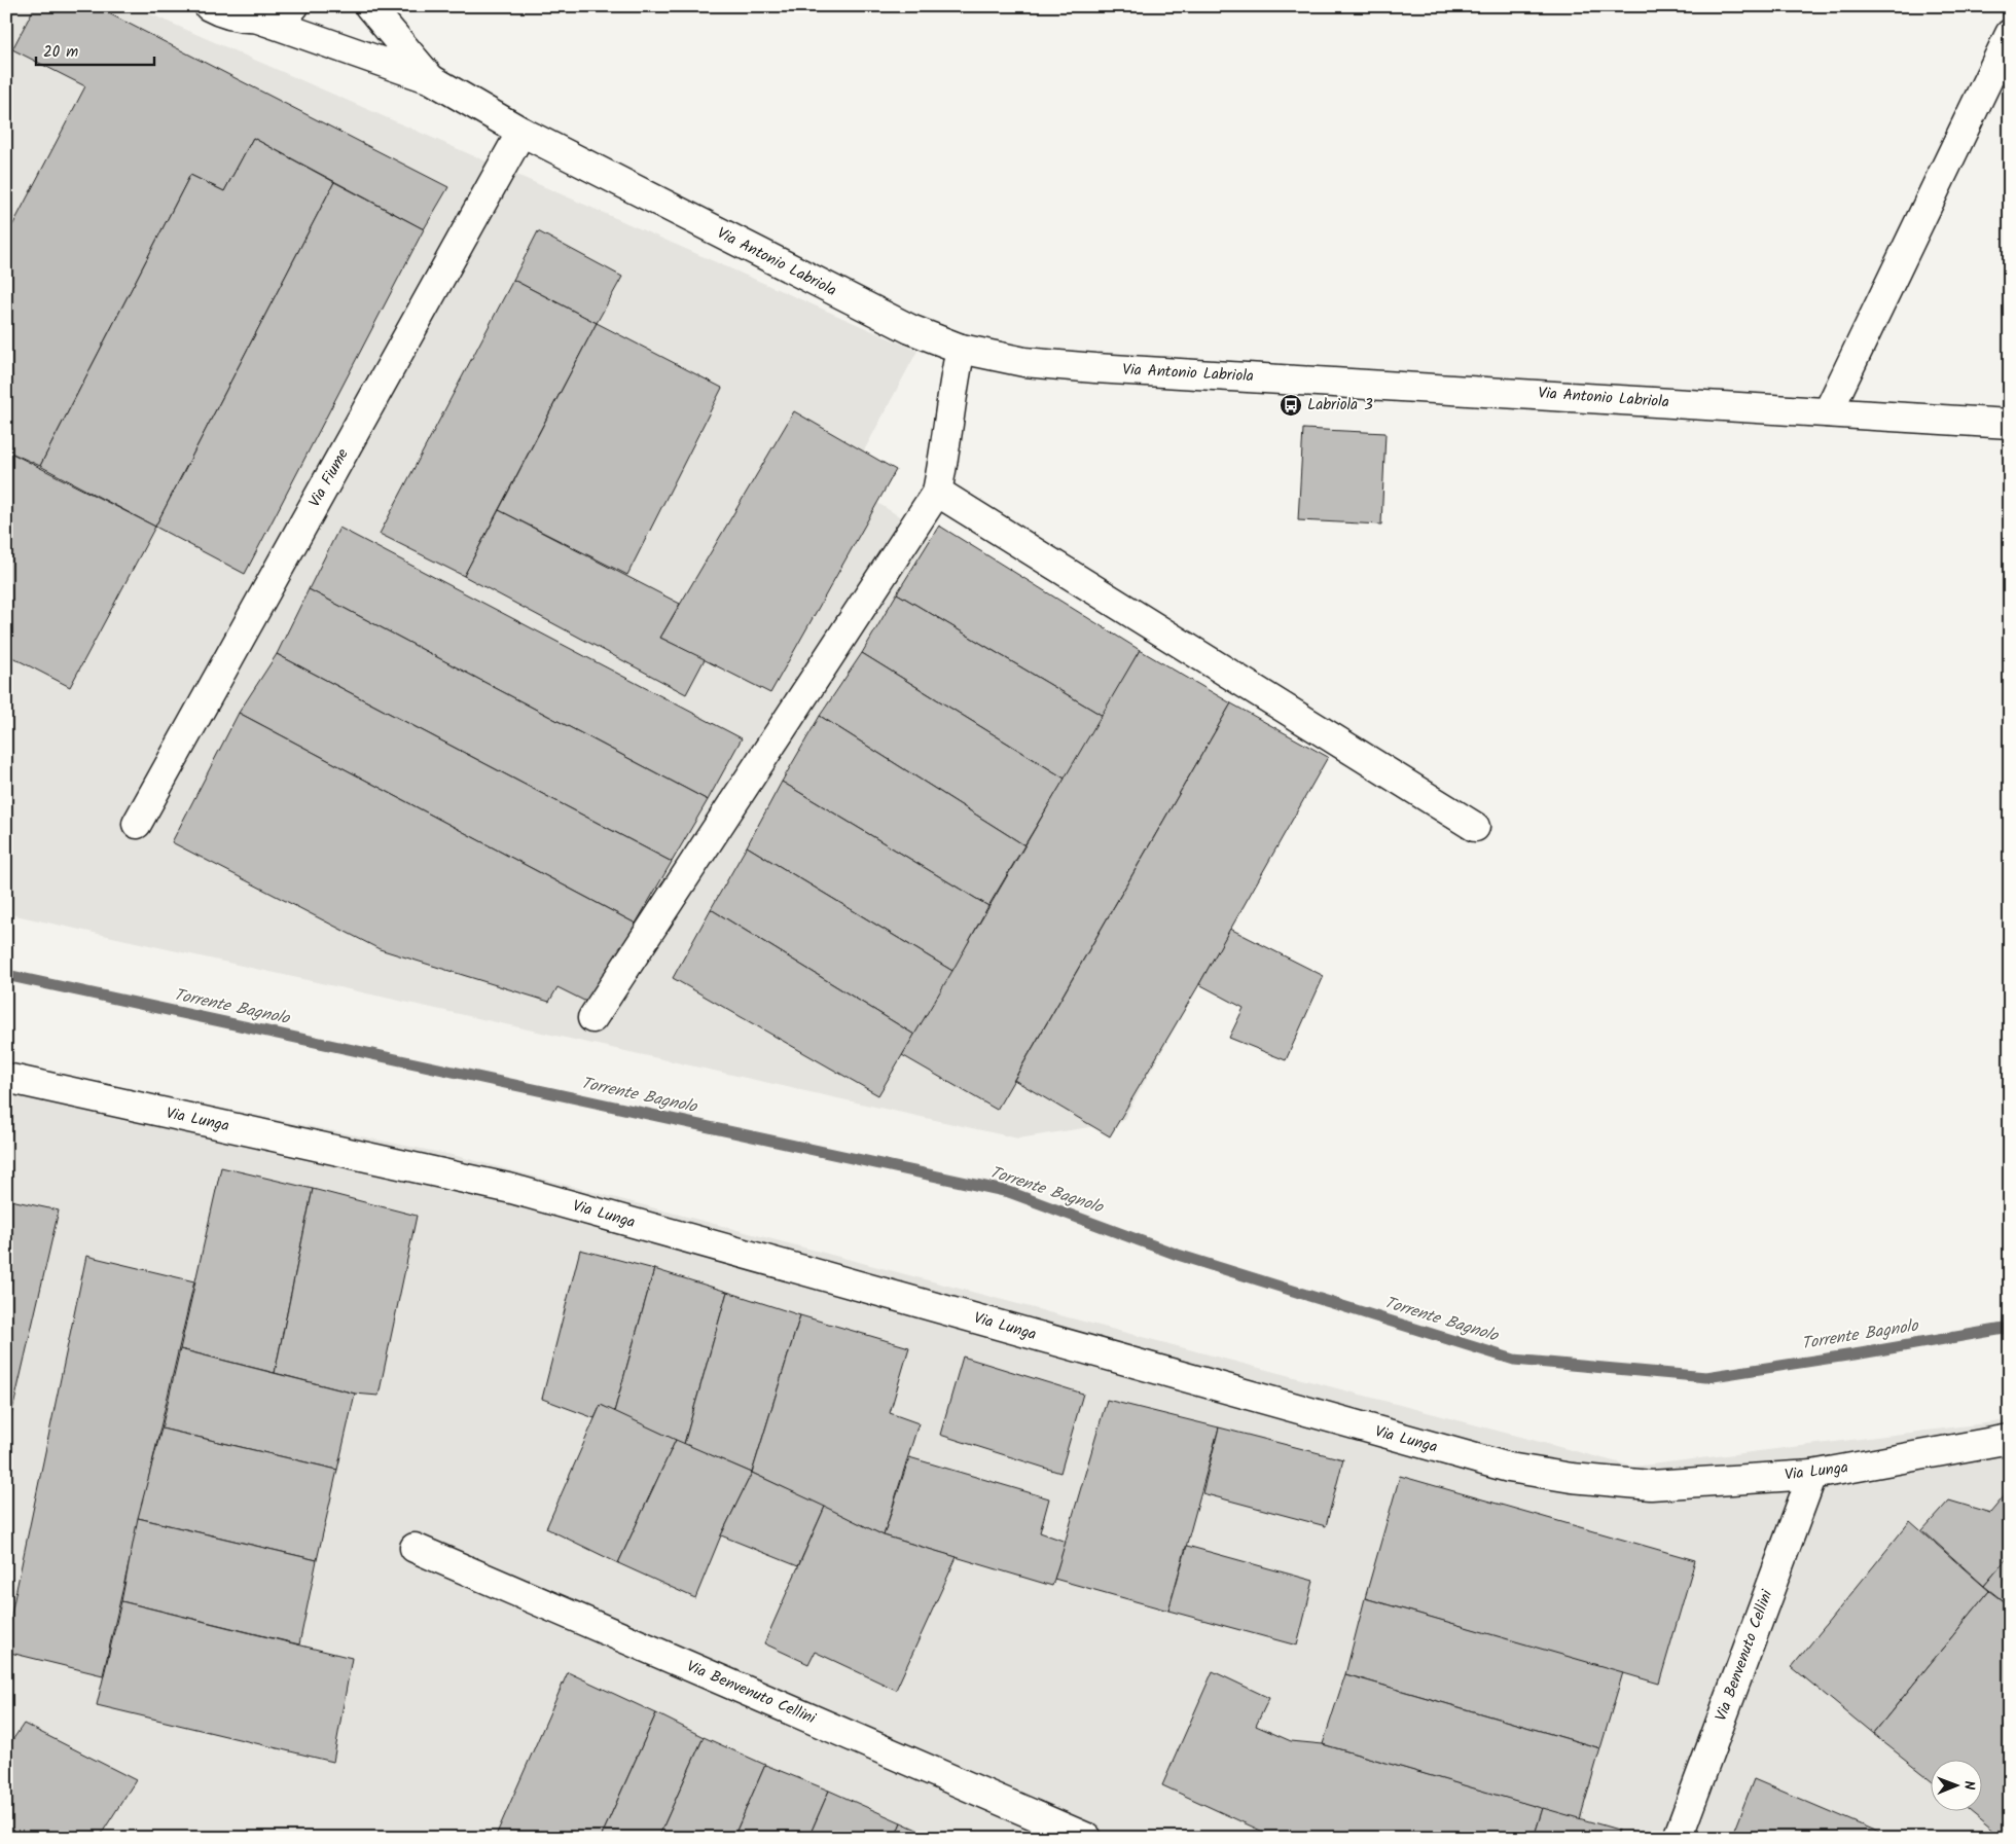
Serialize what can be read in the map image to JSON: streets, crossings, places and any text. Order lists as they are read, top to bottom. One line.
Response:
{"streets":{"street":["Via Antonio Labriola","Via Fiume","Via Lunga","Via Benvenuto Cellini"]},"crossings":[["Via Antonio Labriola","Via Fiume"],["Via Lunga","Via Benvenuto Cellini"]],"water":["Torrente Bagnolo"],"places":{"bus stop":["Labriola 3"]},"scale_bar":"20 m","north":"right"}
